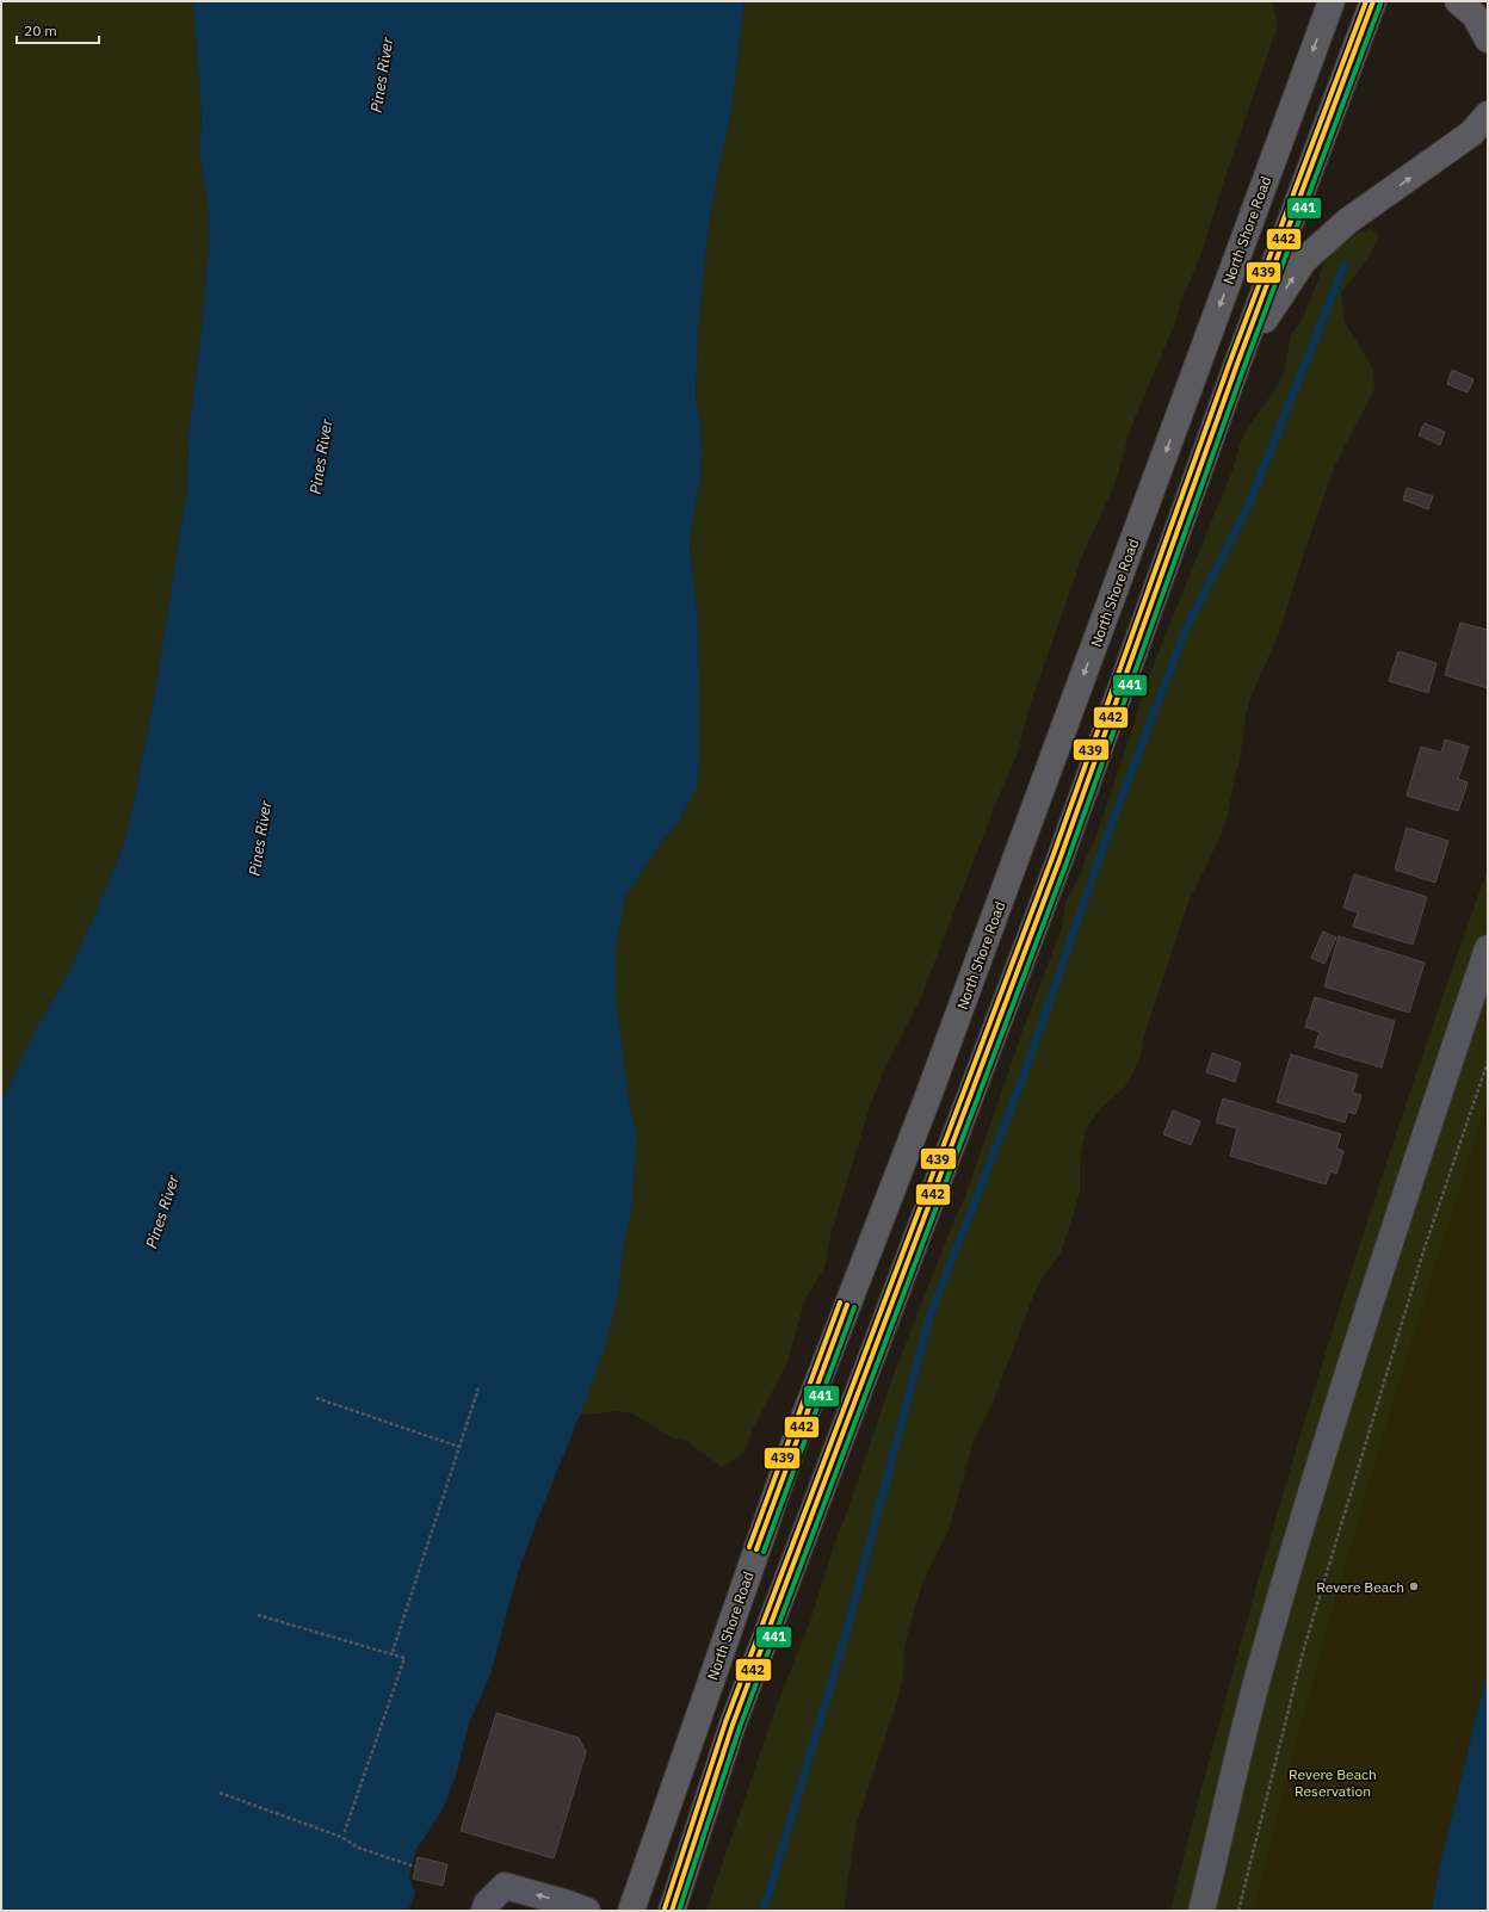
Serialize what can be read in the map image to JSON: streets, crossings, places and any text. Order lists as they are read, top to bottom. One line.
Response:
{"streets":{"highway":["North Shore Road"]},"water":["Pines River"],"parks":["Revere Beach Reservation"],"places":["Revere Beach"],"lines":["transit line 442","transit line 439","transit line 441"],"scale_bar":"20 m"}
